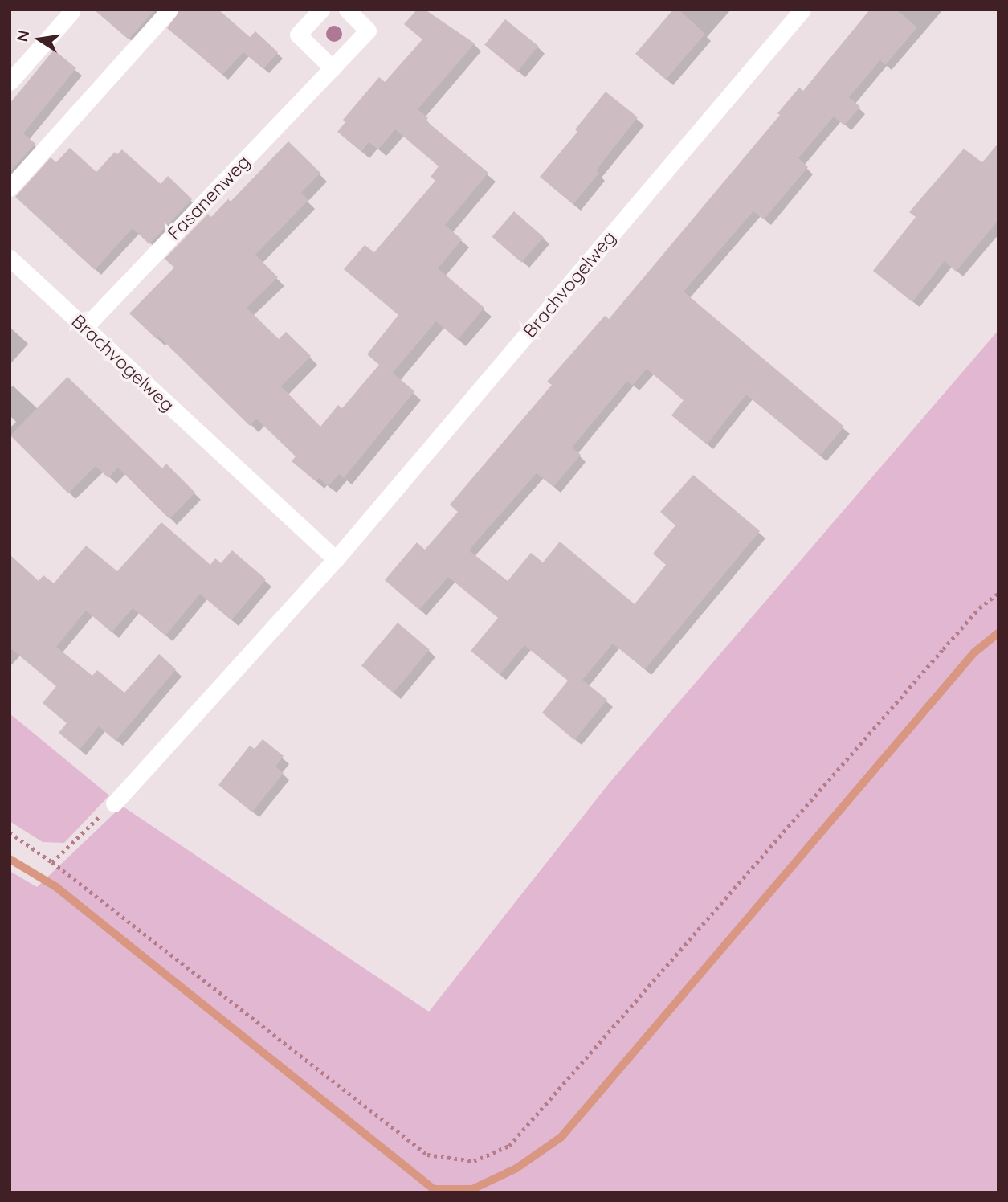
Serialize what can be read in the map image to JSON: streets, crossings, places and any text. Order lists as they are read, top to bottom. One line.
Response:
{"streets":{"street":["Fasanenweg","Brachvogelweg"]},"crossings":[["Fasanenweg","Brachvogelweg"]],"north":"left"}
